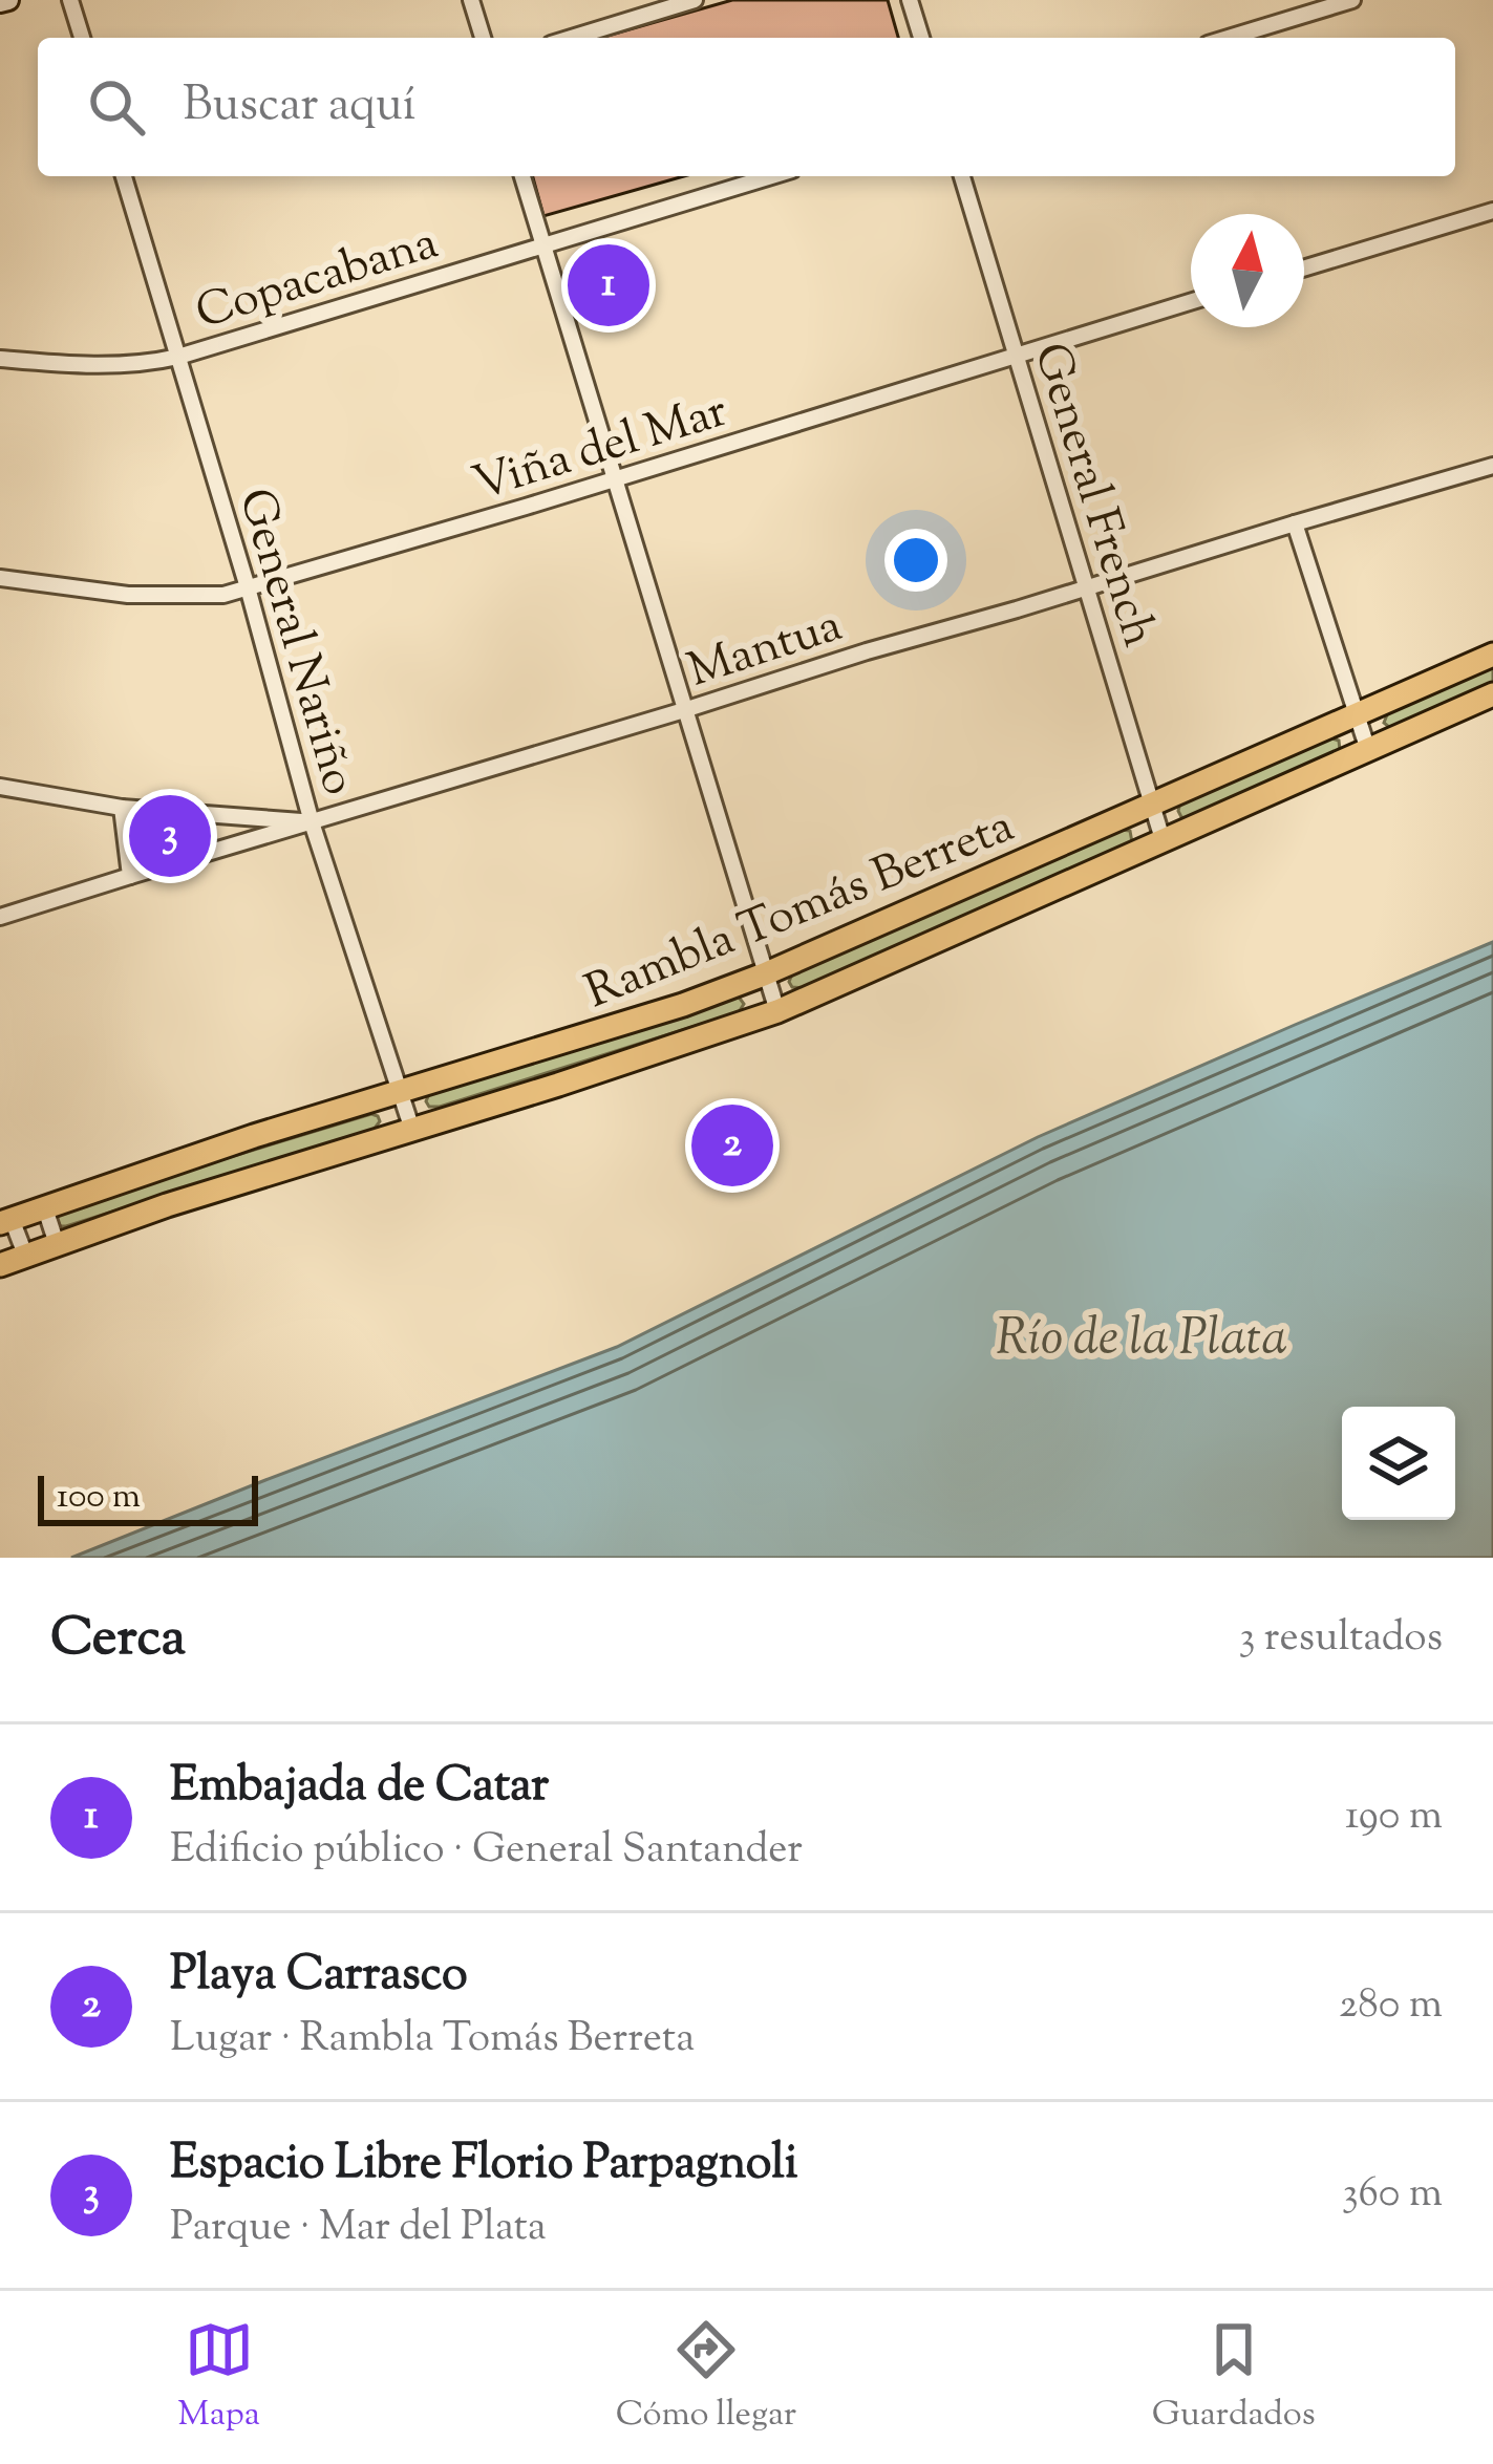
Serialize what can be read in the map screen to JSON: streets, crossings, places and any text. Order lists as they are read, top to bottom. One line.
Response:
{"streets":{"main road":["Rambla Tomás Berreta"],"street":["Copacabana","Viña del Mar","General French","General Nariño","Mantua"]},"crossings":[["Copacabana","General Nariño"],["Viña del Mar","General French"],["Viña del Mar","General Nariño"],["General French","Mantua"],["General French","Rambla Tomás Berreta"],["General Nariño","Mantua"],["General Nariño","Rambla Tomás Berreta"]],"water":["Río de la Plata"],"scale_bar":"100 m","north":"top","page":{"search":"Buscar aquí","pins":["1","3","2"],"scale":"100 m","heading":["Cerca","3 resultados"],"list":[{"mark":"1","name":"Embajada de Catar","note":"Edificio público · General Santander","value":"190 m"},{"mark":"2","name":"Playa Carrasco","note":"Lugar · Rambla Tomás Berreta","value":"280 m"},{"mark":"3","name":"Espacio Libre Florio Parpagnoli","note":"Parque · Mar del Plata","value":"360 m"}],"nav":["Mapa","Cómo llegar","Guardados"]}}
